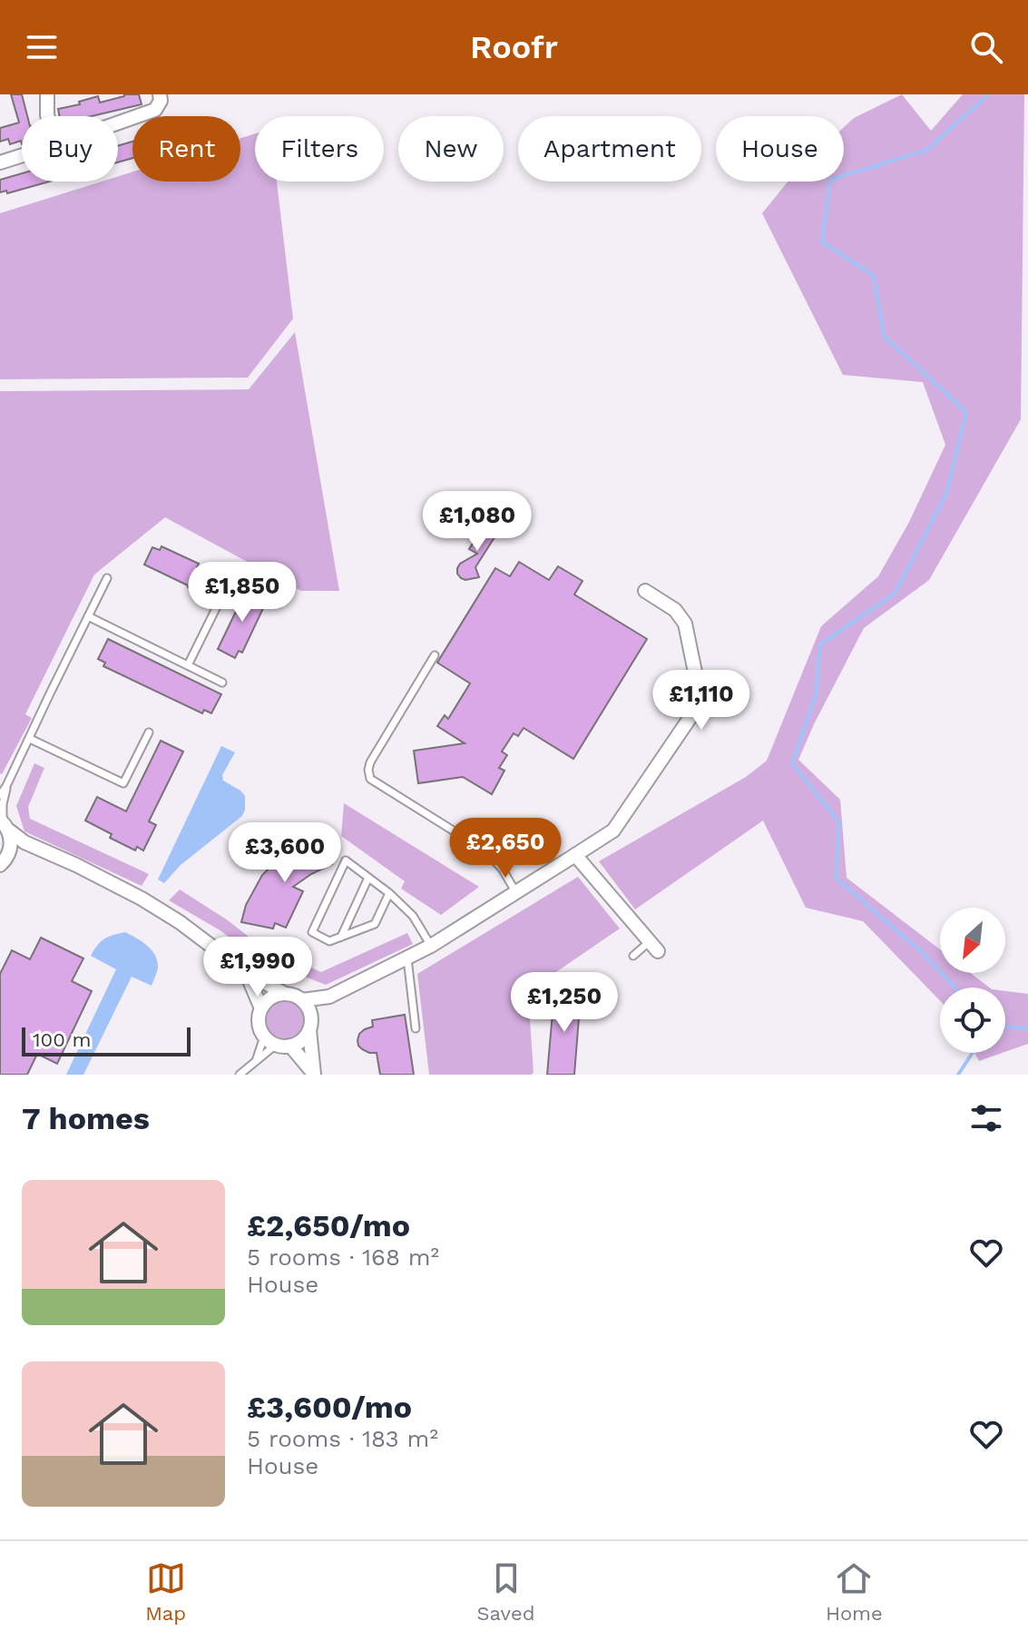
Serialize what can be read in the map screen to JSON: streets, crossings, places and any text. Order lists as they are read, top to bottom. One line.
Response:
{"scale_bar":"100 m","north":"bottom left","page":{"header":"Roofr","chip":["Buy","Rent","Filters","New","Apartment","House"],"price":["£1,080","£1,850","£1,110","£2,650","£3,600","£1,990","£1,250"],"scale":"100 m","heading":"7 homes","list":[{"name":"£2,650/mo","note":"5 rooms · 168 m² · House"},{"name":"£3,600/mo","note":"5 rooms · 183 m² · House"}],"tabs":["Map","Saved","Home"]}}
